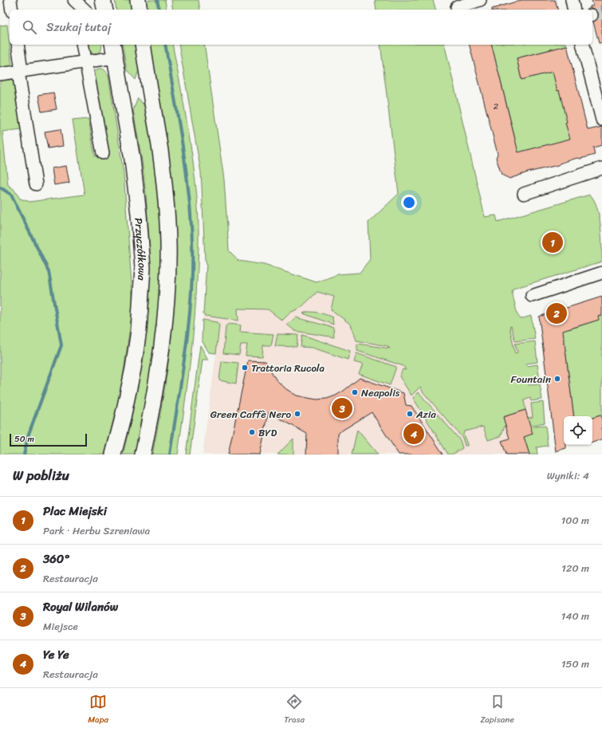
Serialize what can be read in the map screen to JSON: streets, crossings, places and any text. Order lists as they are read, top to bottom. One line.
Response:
{"streets":{"main road":["Przyczółkowa"]},"places":["Trattoria Rucola","Fountain","Neapolis","Green Caffè Nero","Azia","BYD"],"house_numbers":["2"],"scale_bar":"50 m","page":{"search":"Szukaj tutaj","pins":["1","2","3","4"],"scale":"50 m","heading":["W pobliżu","Wyniki: 4"],"list":[{"mark":"1","name":"Plac Miejski","note":"Park · Herbu Szreniawa","value":"100 m"},{"mark":"2","name":"360°","note":"Restauracja","value":"120 m"},{"mark":"3","name":"Royal Wilanów","note":"Miejsce","value":"140 m"},{"mark":"4","name":"Ye Ye","note":"Restauracja","value":"150 m"}],"nav":["Mapa","Trasa","Zapisane"]}}
